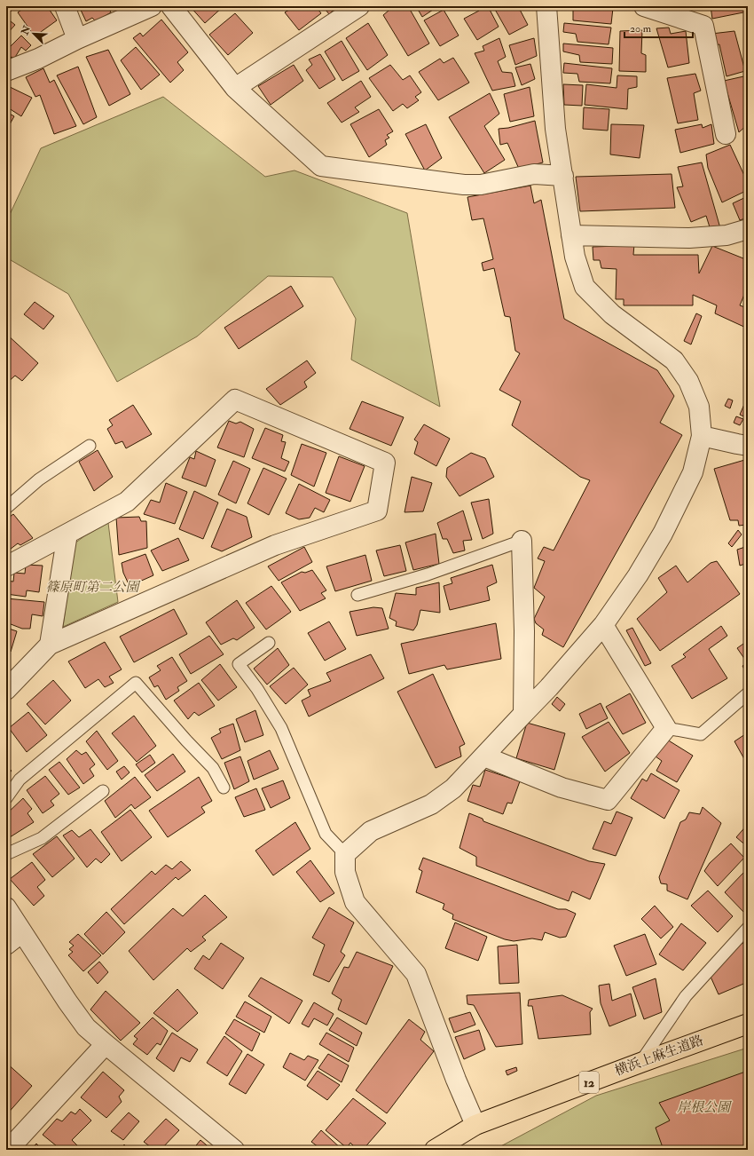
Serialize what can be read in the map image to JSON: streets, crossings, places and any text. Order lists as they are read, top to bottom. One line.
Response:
{"streets":{"main road":["横浜上麻生道路","12"]},"parks":["篠原町第二公園","岸根公園"],"scale_bar":"20 m","north":"top left"}
